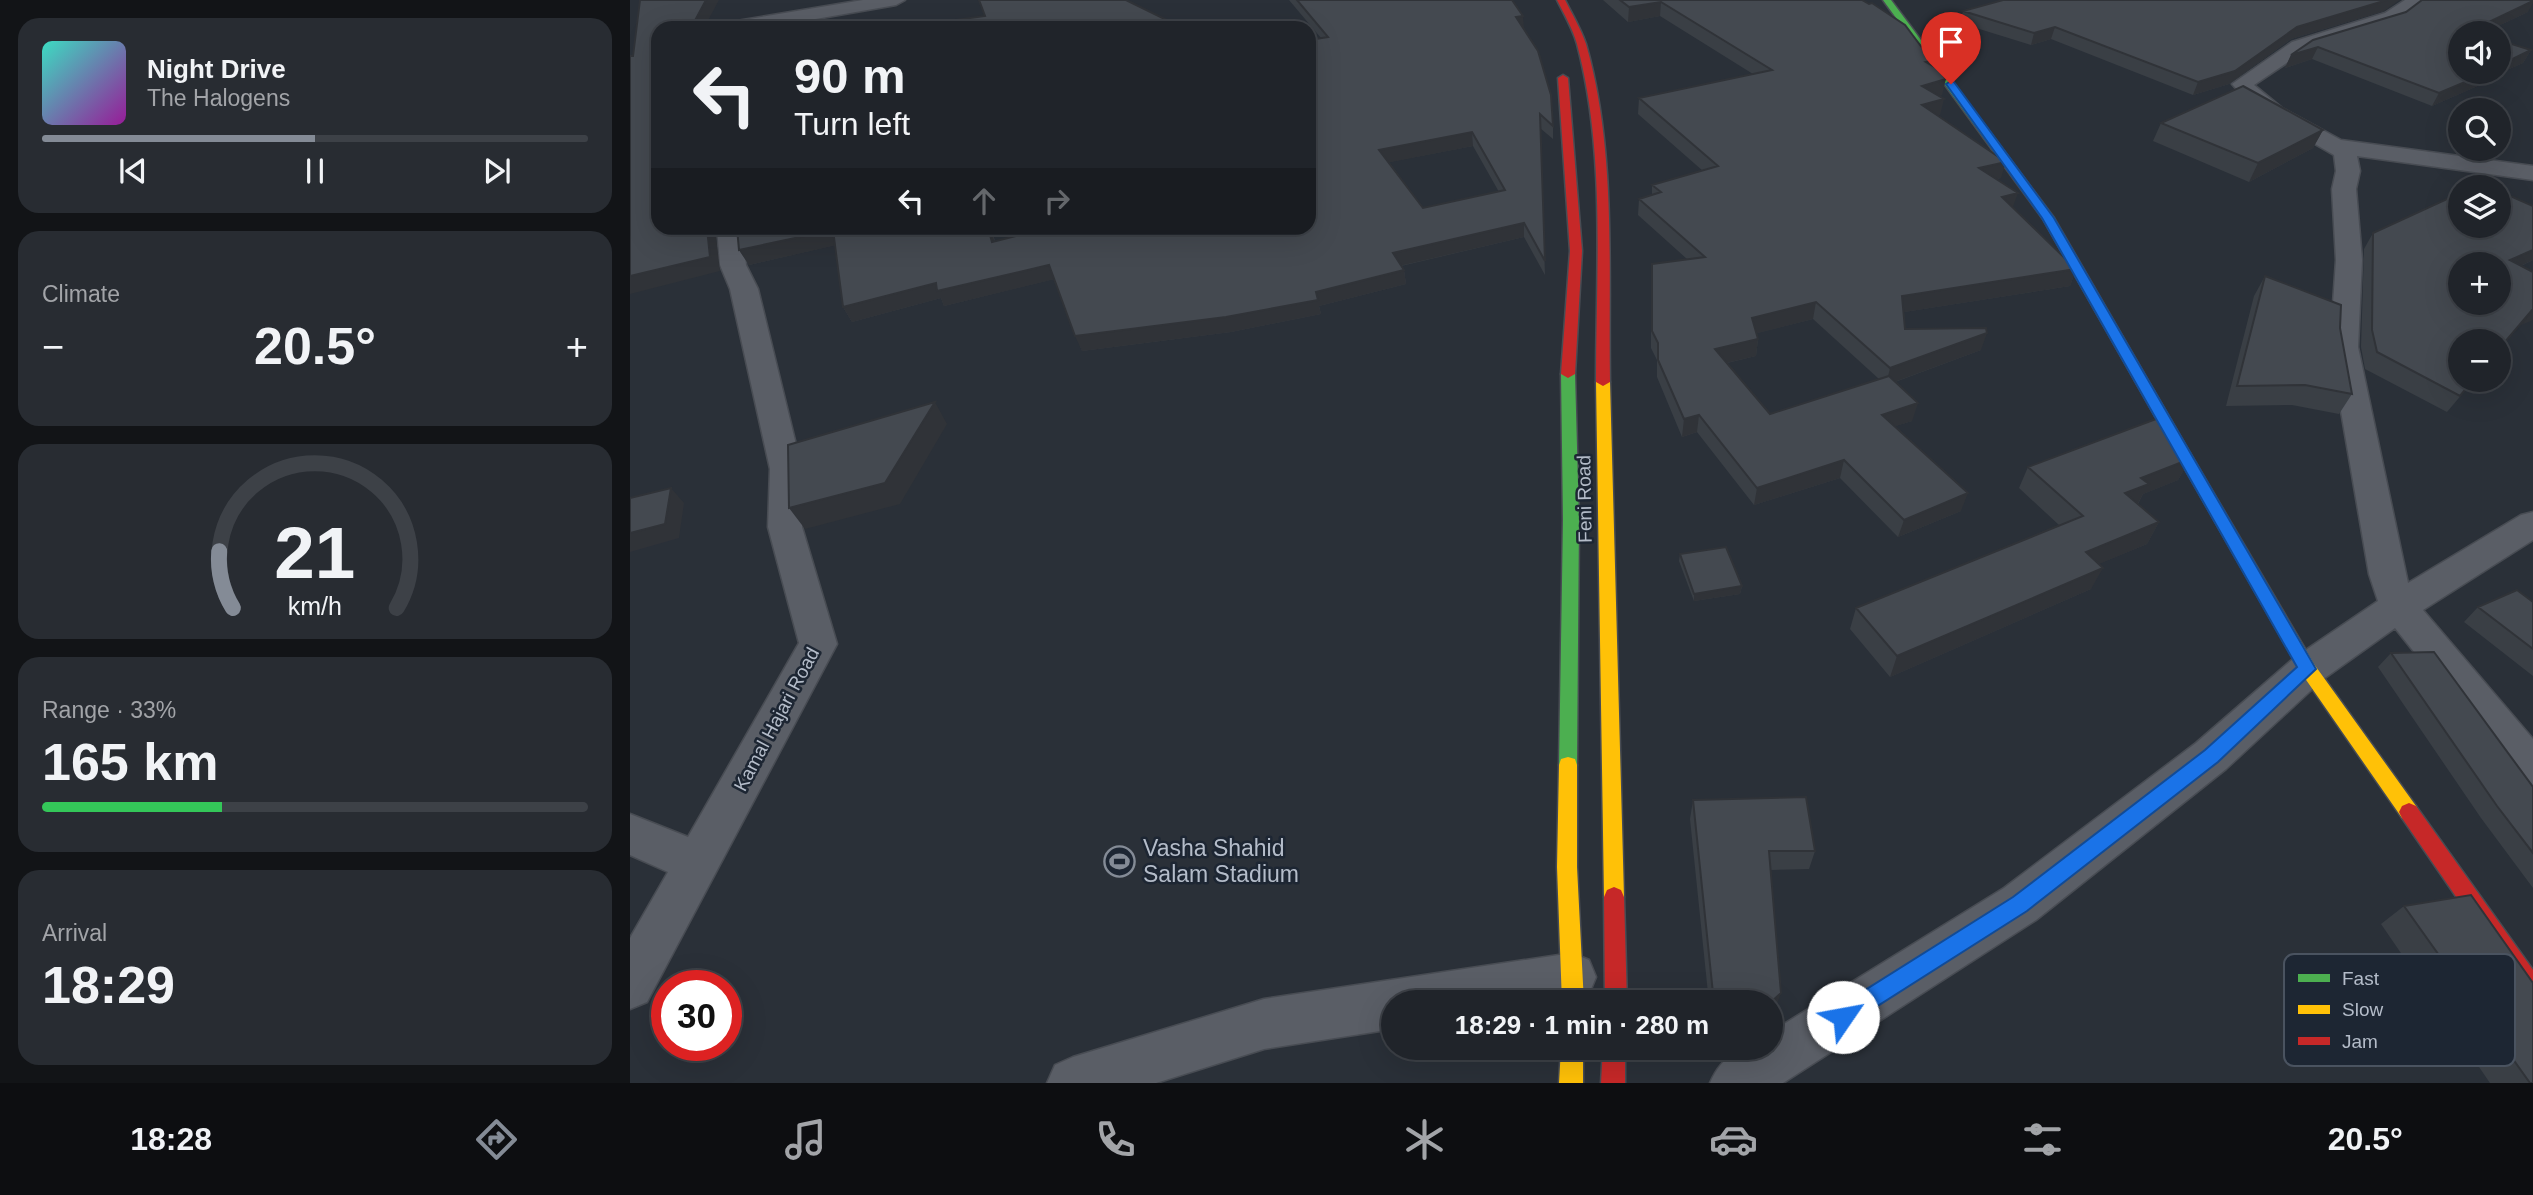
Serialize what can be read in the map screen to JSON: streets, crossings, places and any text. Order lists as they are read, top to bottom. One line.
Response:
{"streets":{"main road":["Feni Road"],"street":["Kamal Hajari Road"]},"places":{"sports":["Vasha Shahid Salam Stadium"]},"legend":["Fast","Slow","Jam"],"page":{"map_buttons":["+","−"],"turn":["90 m","Turn left"],"song":["Night Drive","The Halogens"],"tile":["Climate",["Range · 33%","165 km"],["Arrival","18:29"]],"heat":["−","20.5°","+"],"limit":"30","trip":"18:29 · 1 min · 280 m","tabs":["18:28","20.5°"],"gauge":["21","km/h"]}}
